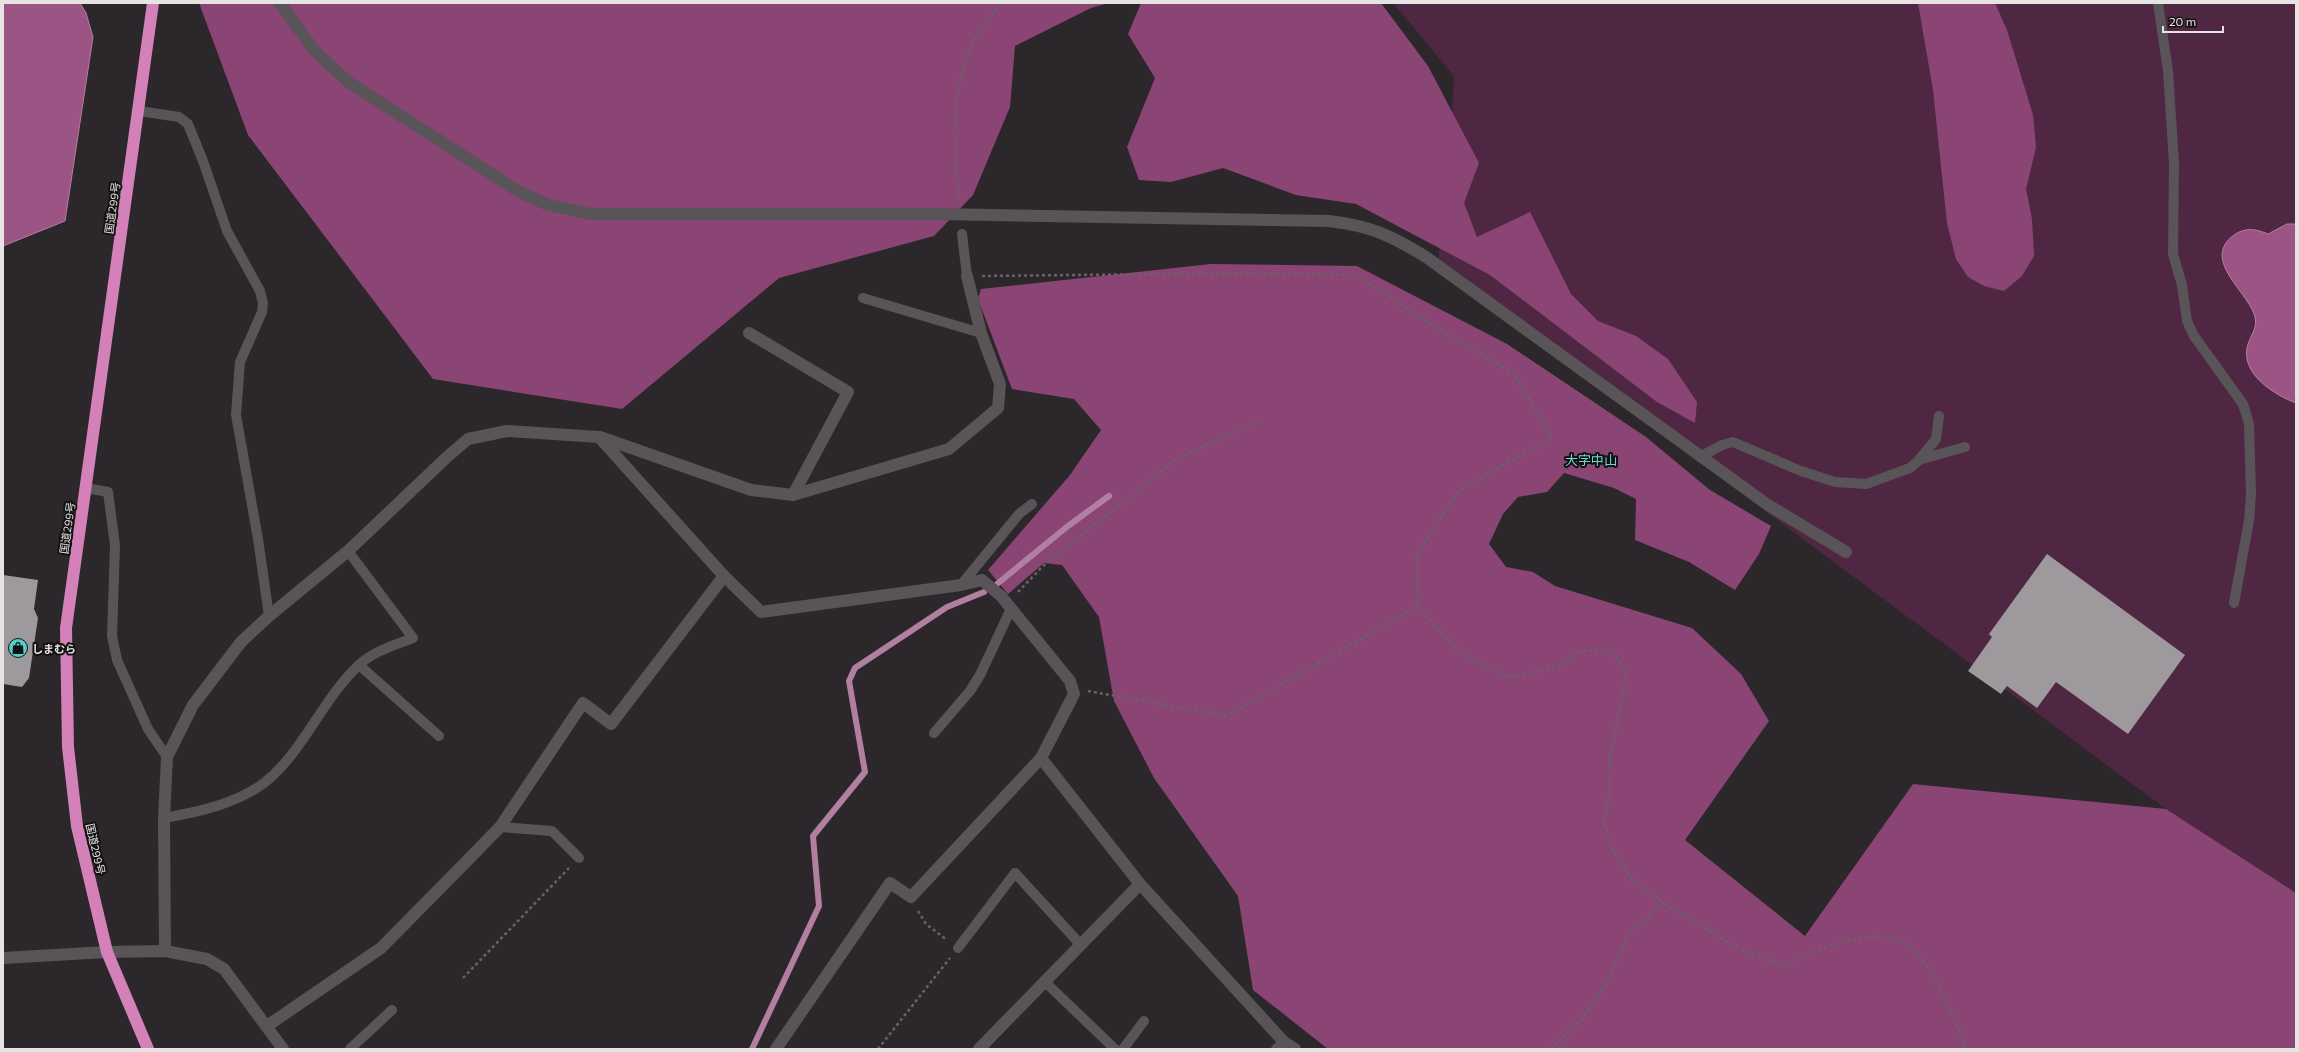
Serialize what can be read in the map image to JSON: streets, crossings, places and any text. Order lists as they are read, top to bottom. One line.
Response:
{"streets":{"highway":["国道299号"]},"districts":["大字中山"],"places":{"shop":["しまむら"]},"scale_bar":"20 m"}
